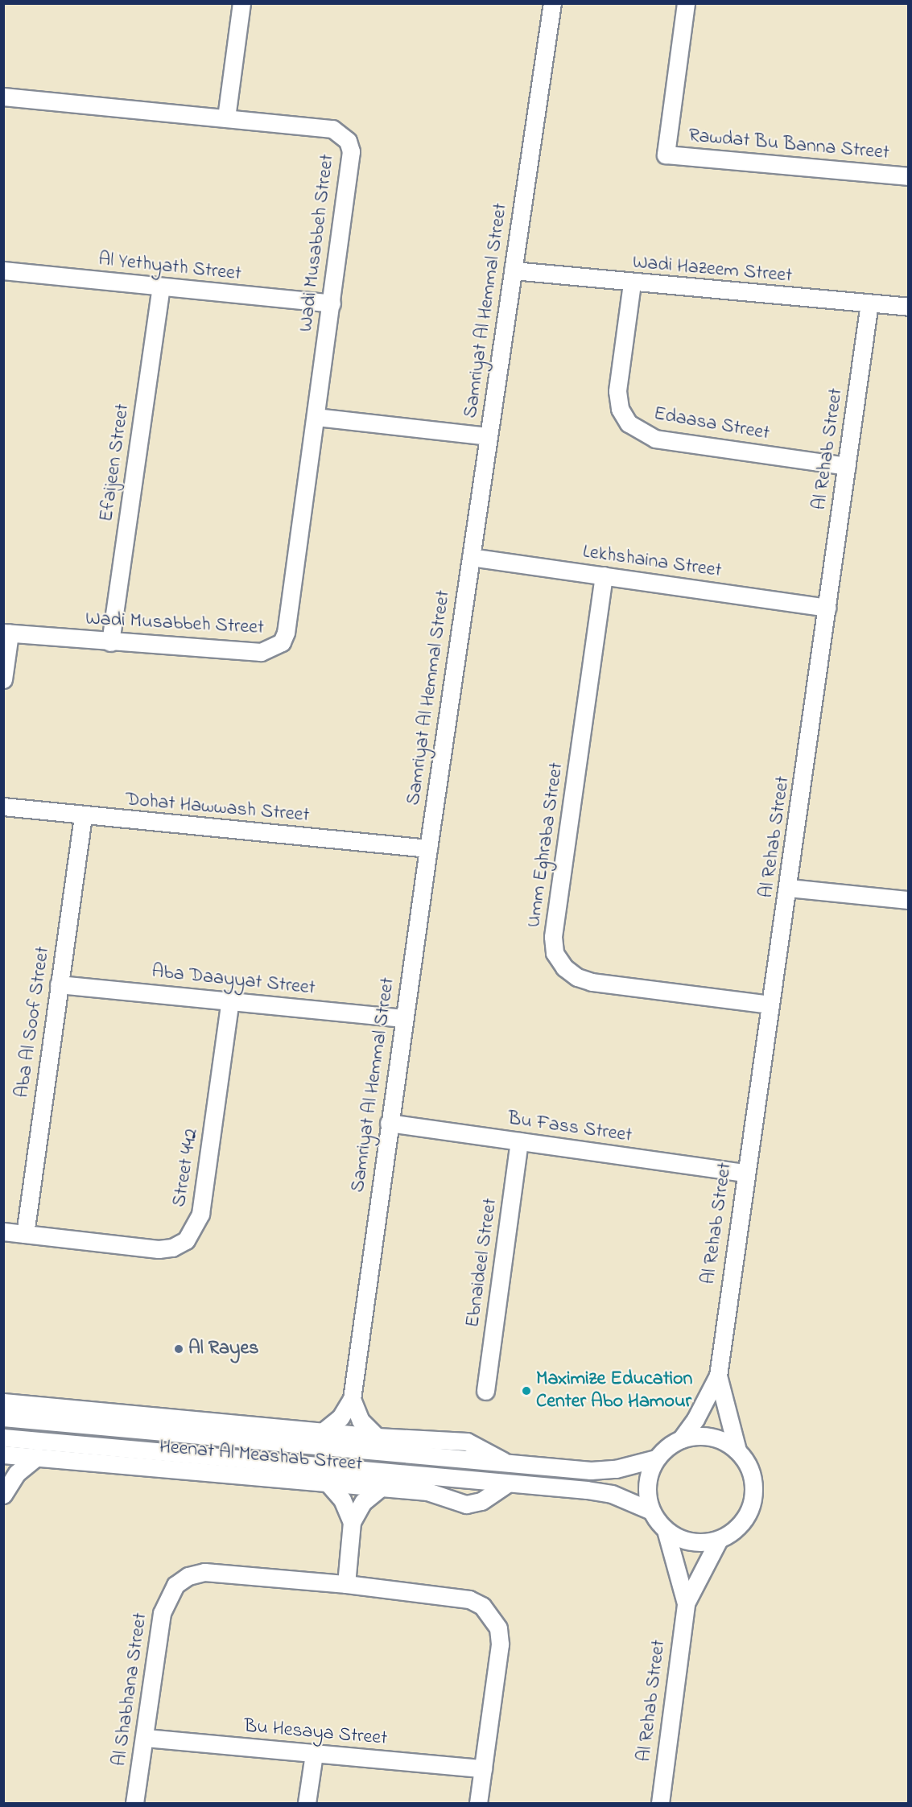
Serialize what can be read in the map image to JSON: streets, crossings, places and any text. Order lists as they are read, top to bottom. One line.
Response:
{"streets":{"street":["Rawdat Bu Banna Street","Wadi Musabbeh Street","Al Yethyath Street","Wadi Hazeem Street","Samriyat Al Hemmal Street","Edaasa Street","Al Rehab Street","Efaijeen Street","Lekhshaina Street","Dohat Hawwash Street","Umm Eghraba Street","Aba Daayyat Street","Aba Al Soof Street","Bu Fass Street","Street 442","Ebnaideel Street","Heenat Al Meashab Street","Al Shabhana Street","Bu Hesaya Street"]},"crossings":[["Wadi Musabbeh Street","Al Yethyath Street"],["Wadi Musabbeh Street","Efaijeen Street"],["Al Yethyath Street","Efaijeen Street"],["Wadi Hazeem Street","Samriyat Al Hemmal Street"],["Wadi Hazeem Street","Edaasa Street"],["Wadi Hazeem Street","Al Rehab Street"],["Samriyat Al Hemmal Street","Lekhshaina Street"],["Samriyat Al Hemmal Street","Dohat Hawwash Street"],["Samriyat Al Hemmal Street","Aba Daayyat Street"],["Samriyat Al Hemmal Street","Bu Fass Street"],["Samriyat Al Hemmal Street","Heenat Al Meashab Street"],["Edaasa Street","Al Rehab Street"],["Al Rehab Street","Lekhshaina Street"],["Al Rehab Street","Umm Eghraba Street"],["Al Rehab Street","Bu Fass Street"],["Al Rehab Street","Heenat Al Meashab Street"],["Lekhshaina Street","Umm Eghraba Street"],["Dohat Hawwash Street","Aba Al Soof Street"],["Aba Daayyat Street","Aba Al Soof Street"],["Aba Daayyat Street","Street 442"],["Aba Al Soof Street","Street 442"],["Bu Fass Street","Ebnaideel Street"],["Al Shabhana Street","Bu Hesaya Street"]],"places":["Al Rayes","Maximize Education Center Abo Hamour"]}
